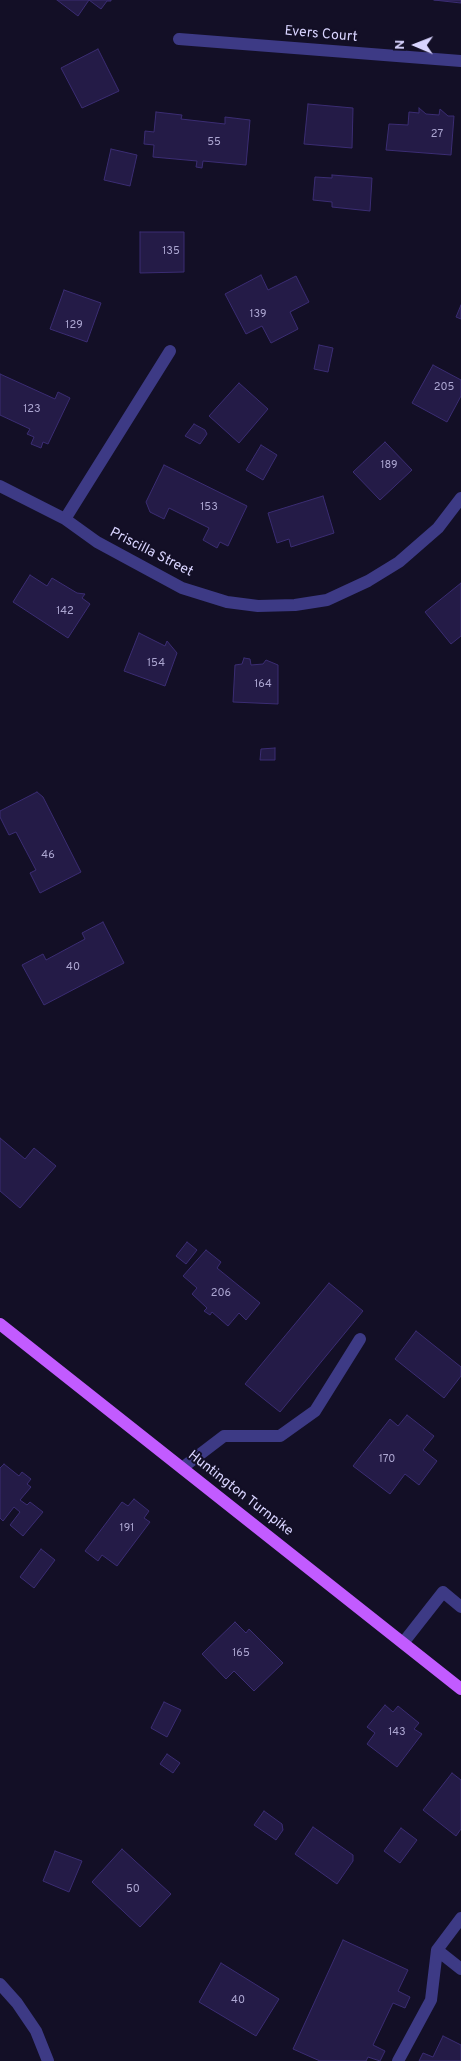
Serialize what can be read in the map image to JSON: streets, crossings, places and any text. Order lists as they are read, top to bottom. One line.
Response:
{"streets":{"main road":["Huntington Turnpike"],"street":["Evers Court","Priscilla Street"]},"house_numbers":["27","55","135","139","129","205","123","189","153","142","154","164","46","40","206","170","191","165","143","50","40"],"north":"left"}
